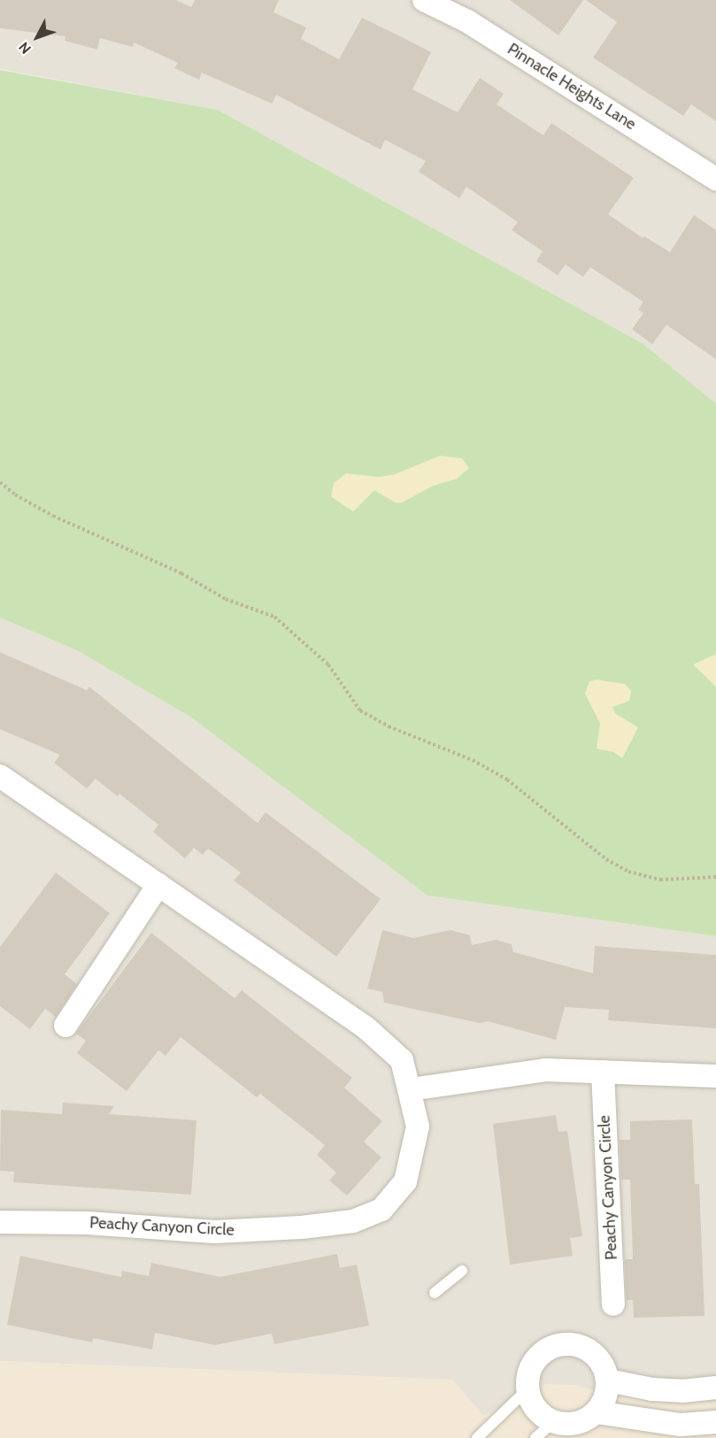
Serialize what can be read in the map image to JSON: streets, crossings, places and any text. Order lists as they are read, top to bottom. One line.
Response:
{"streets":{"street":["Pinnacle Heights Lane","Peachy Canyon Circle"]},"north":"bottom left"}
